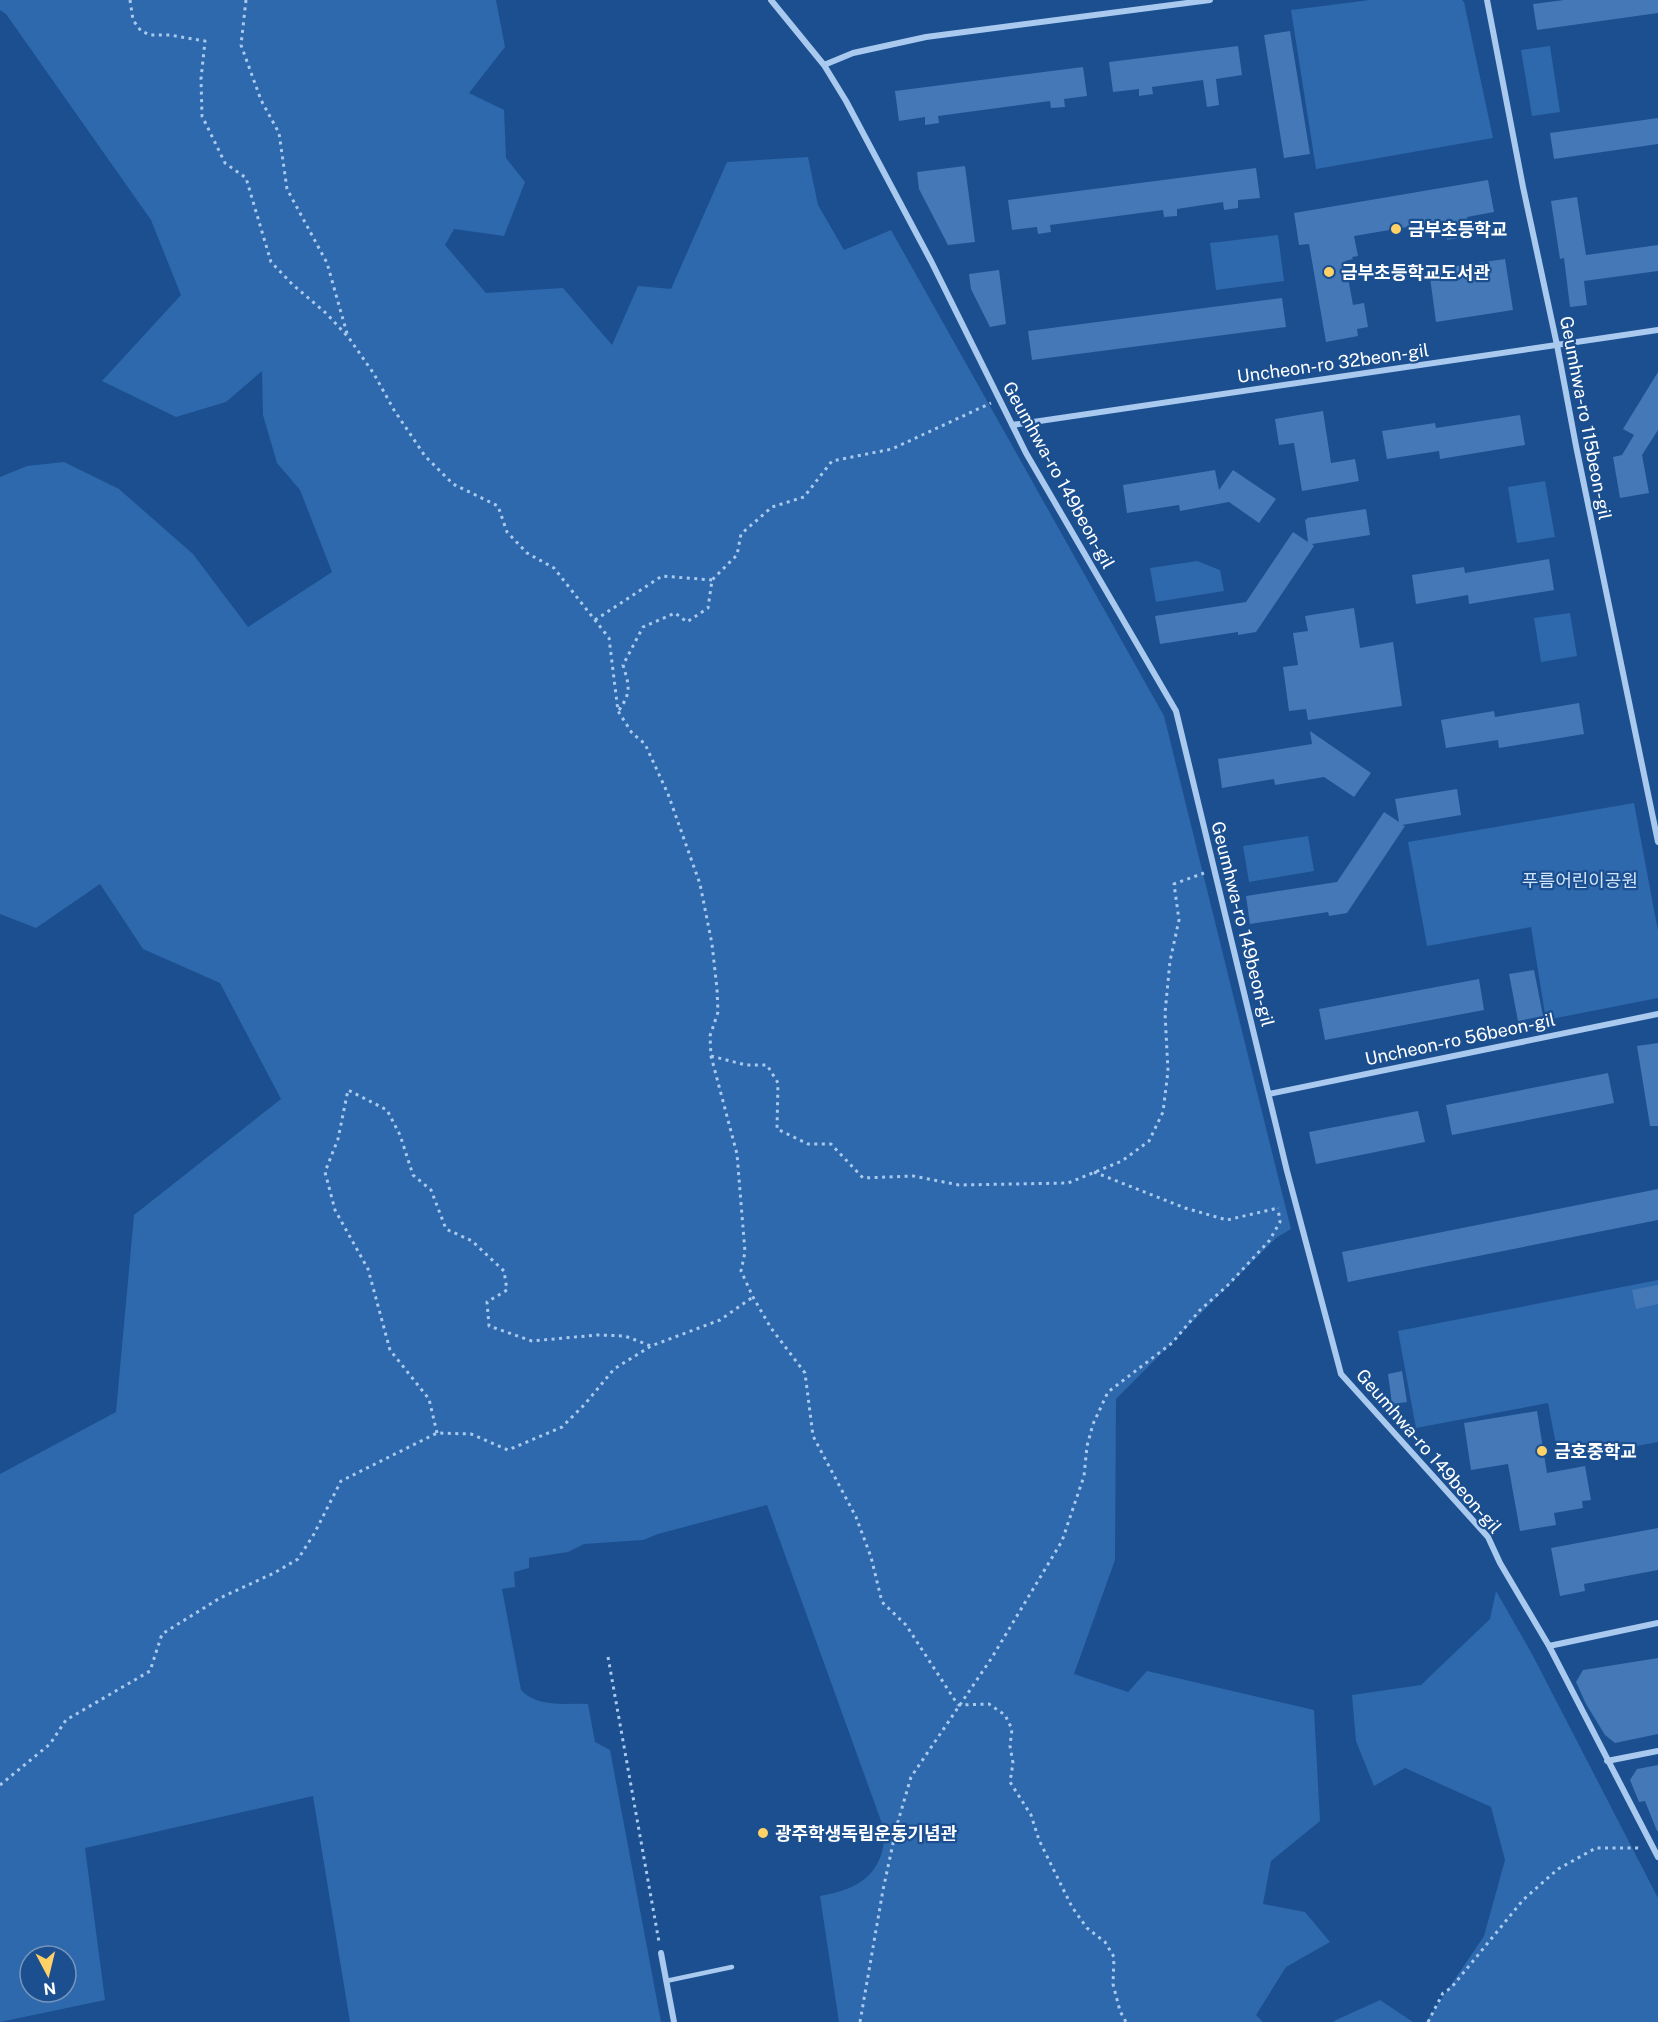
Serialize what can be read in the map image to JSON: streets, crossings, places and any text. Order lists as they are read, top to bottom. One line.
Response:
{"streets":{"street":["Uncheon-ro 32beon-gil","Geumhwa-ro 115beon-gil","Geumhwa-ro 149beon-gil","Uncheon-ro 56beon-gil"]},"crossings":[["Uncheon-ro 32beon-gil","Geumhwa-ro 115beon-gil"],["Uncheon-ro 32beon-gil","Geumhwa-ro 149beon-gil"],["Geumhwa-ro 149beon-gil","Uncheon-ro 56beon-gil"]],"parks":["푸름어린이공원"],"places":["금부초등학교","금부초등학교도서관","금호중학교","광주학생독립운동기념관"],"north":"bottom"}
